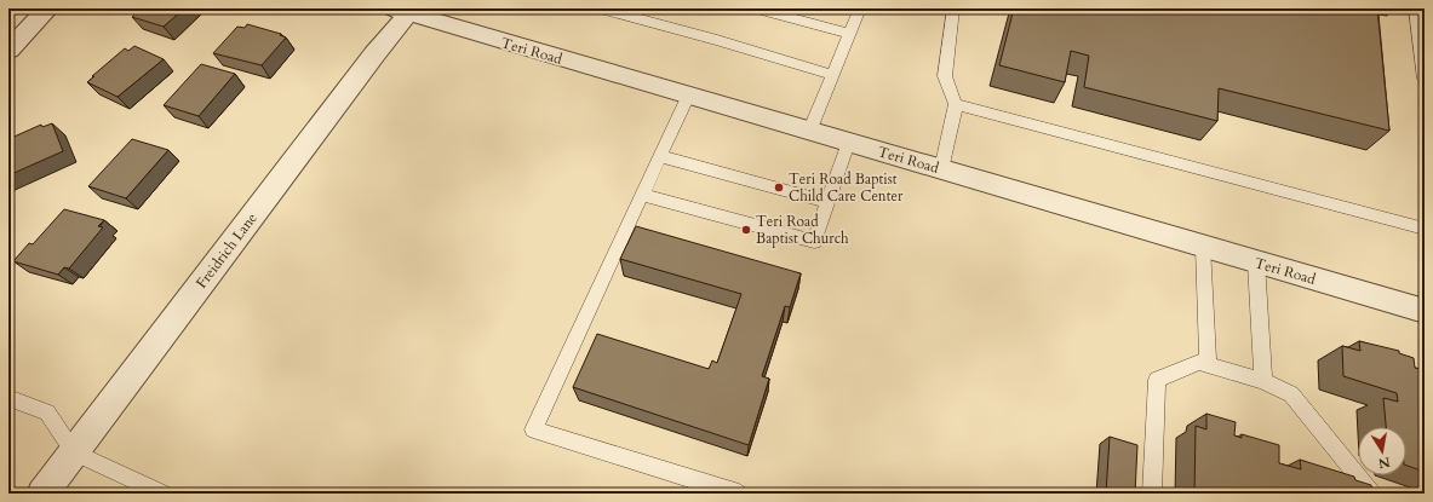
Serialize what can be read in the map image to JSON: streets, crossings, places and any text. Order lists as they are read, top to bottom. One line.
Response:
{"streets":{"street":["Teri Road","Freidrich Lane"]},"crossings":[["Teri Road","Freidrich Lane"]],"places":["Teri Road Baptist Child Care Center","Teri Road Baptist Church"],"north":"bottom"}
